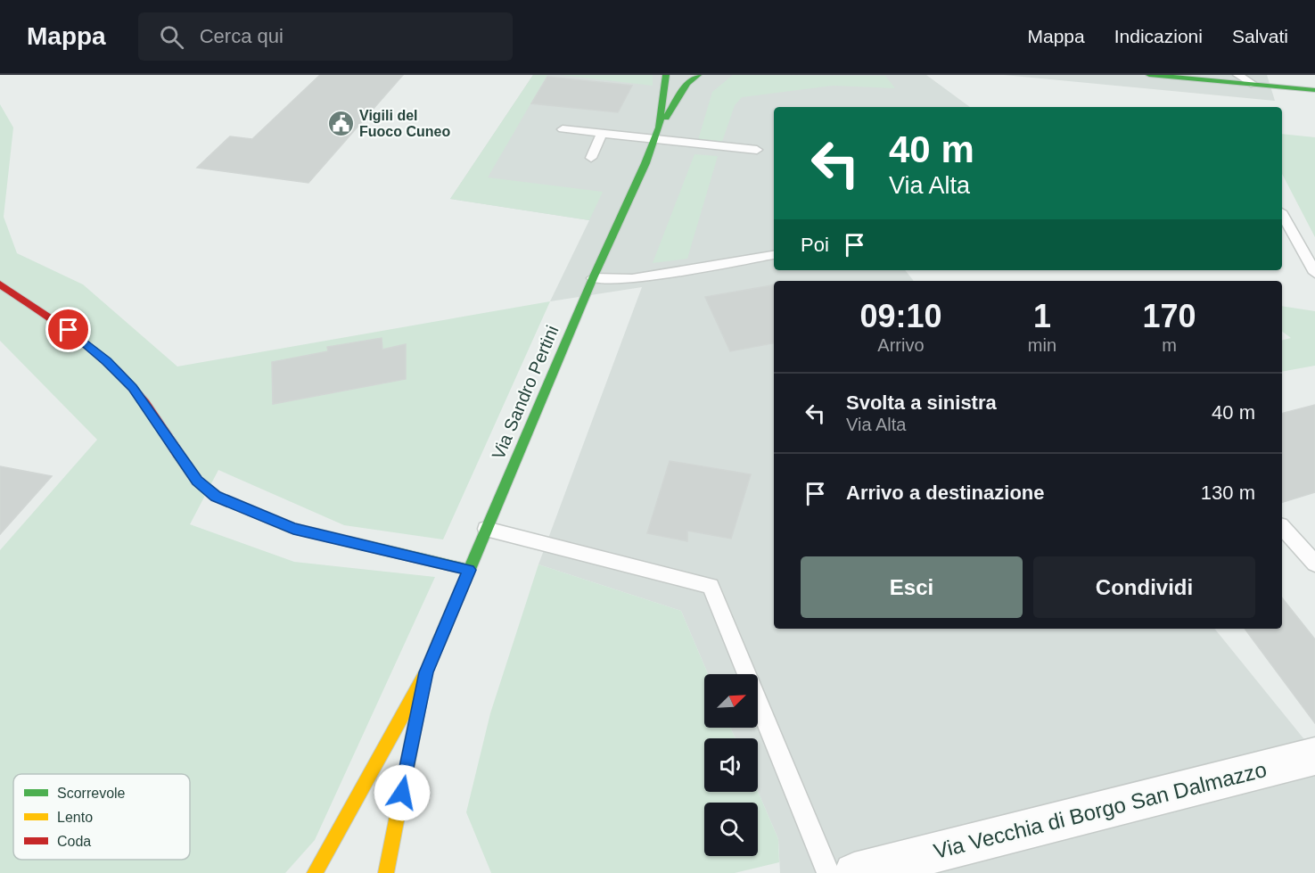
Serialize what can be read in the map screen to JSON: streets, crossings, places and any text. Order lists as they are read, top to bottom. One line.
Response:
{"streets":{"street":["Via Sandro Pertini","Via Vecchia di Borgo San Dalmazzo"]},"places":{"public building":["Vigili del Fuoco Cuneo"]},"legend":["Scorrevole","Lento","Coda"],"north":"top right","page":{"header":"Mappa","search":"Cerca qui","nav":["Mappa","Indicazioni","Salvati"],"turn":["40 m","Via Alta"],"then":"Poi","eta":["09:10","Arrivo","1","min","170","m"],"list":[{"name":"Svolta a sinistra","note":"Via Alta","value":"40 m"},{"name":"Arrivo a destinazione","value":"130 m"}],"buttons":["Esci","Condividi"]}}
